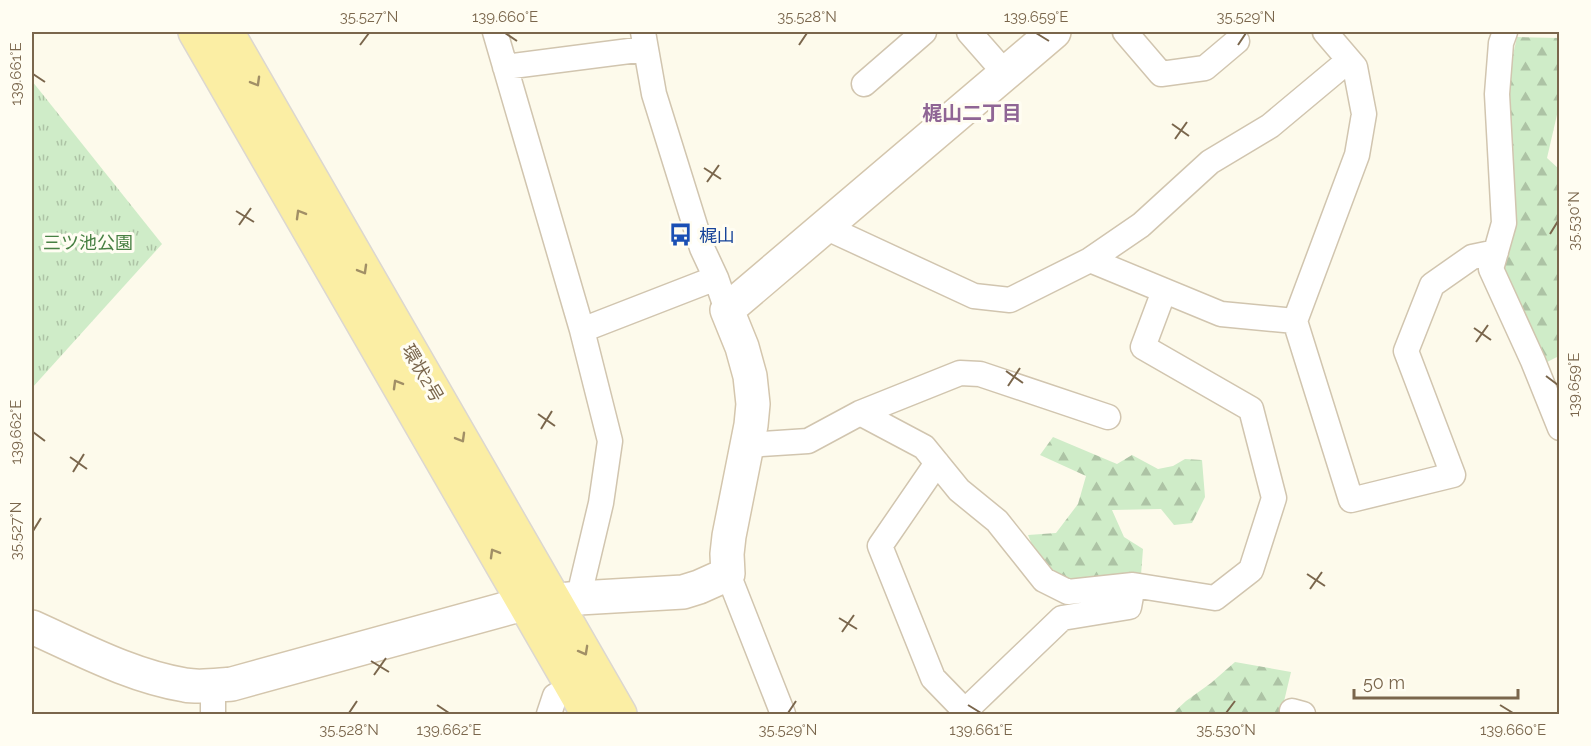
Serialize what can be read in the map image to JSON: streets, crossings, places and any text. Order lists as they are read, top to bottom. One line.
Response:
{"streets":{"main road":["環状2号"]},"districts":["梶山二丁目"],"parks":["三ツ池公園"],"places":{"bus stop":["梶山"]},"scale_bar":"50 m","coordinates":["35.527°N","139.660°E","35.528°N","139.659°E","35.529°N","139.661°E","35.530°N","139.662°E"]}
